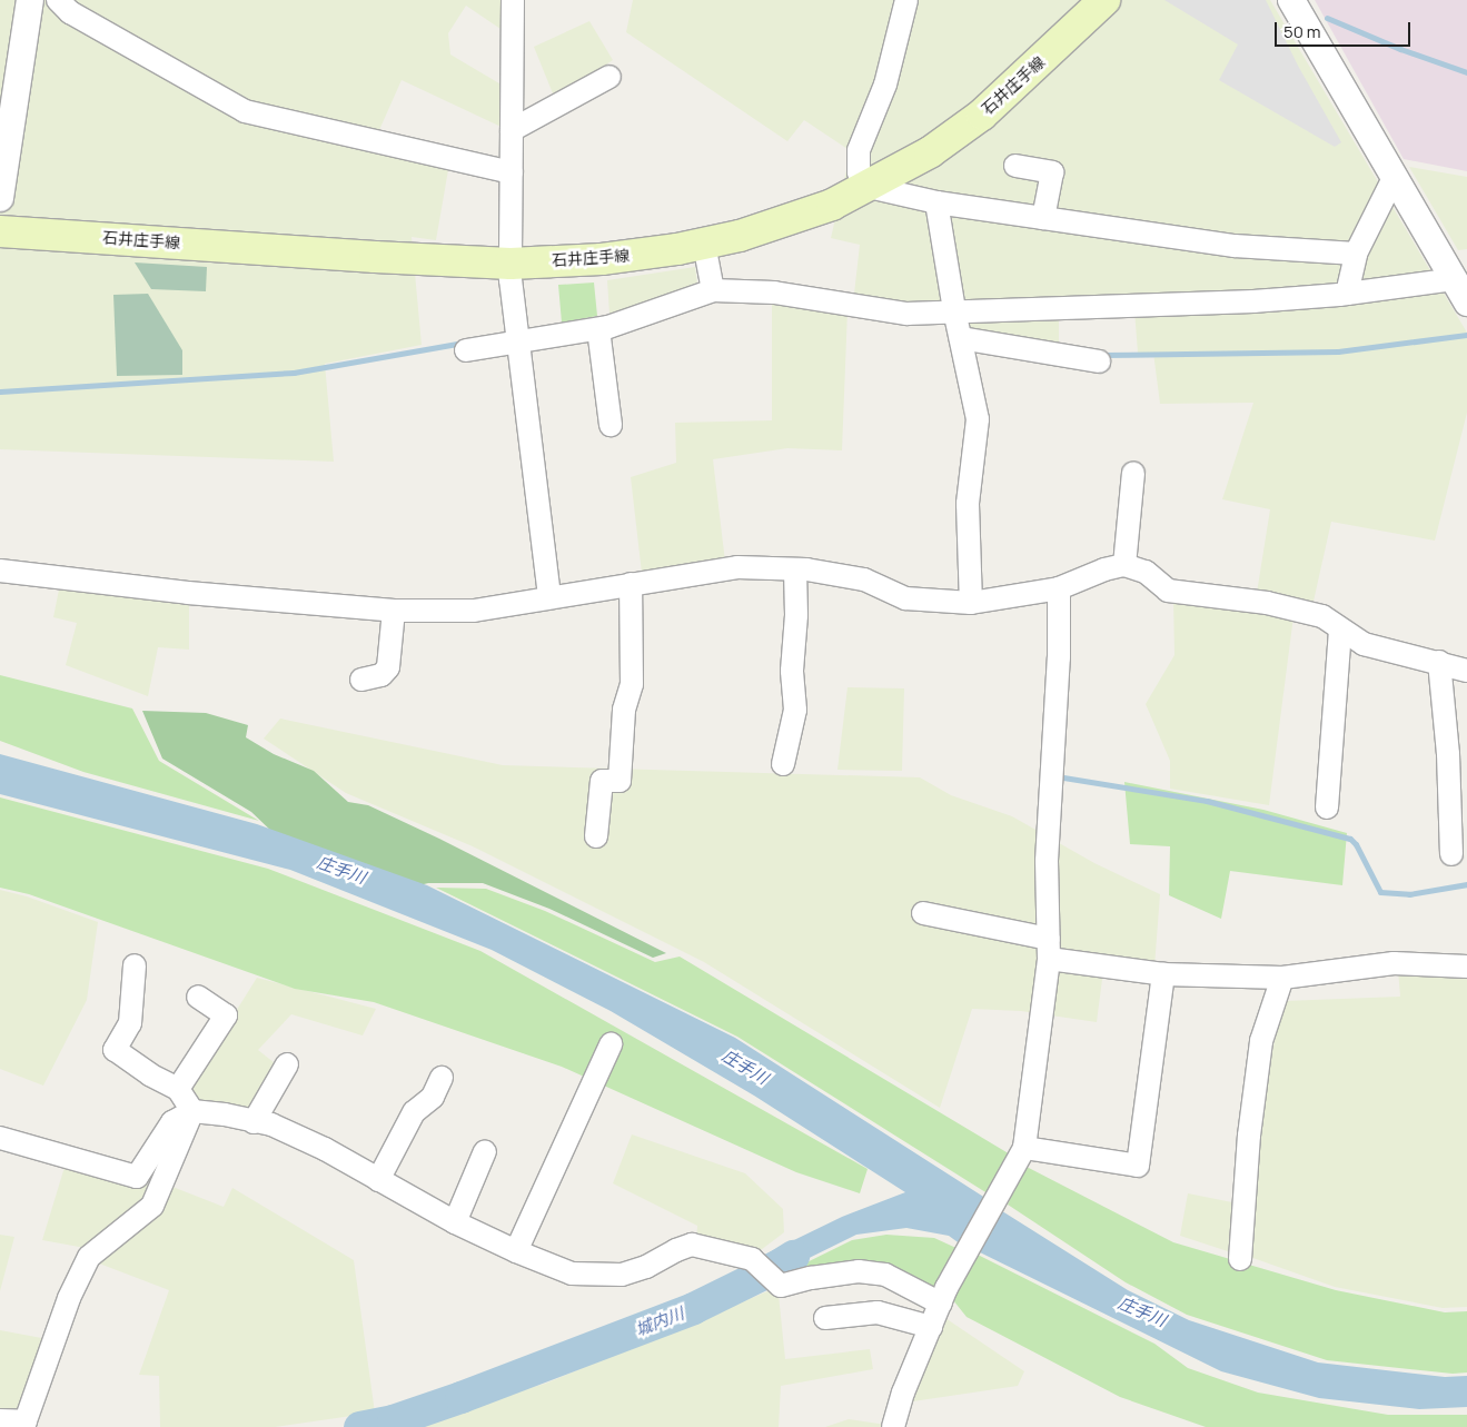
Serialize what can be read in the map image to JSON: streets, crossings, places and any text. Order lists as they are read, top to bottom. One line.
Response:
{"streets":{"main road":["石井庄手線"]},"water":["庄手川","城内川"],"scale_bar":"50 m"}
